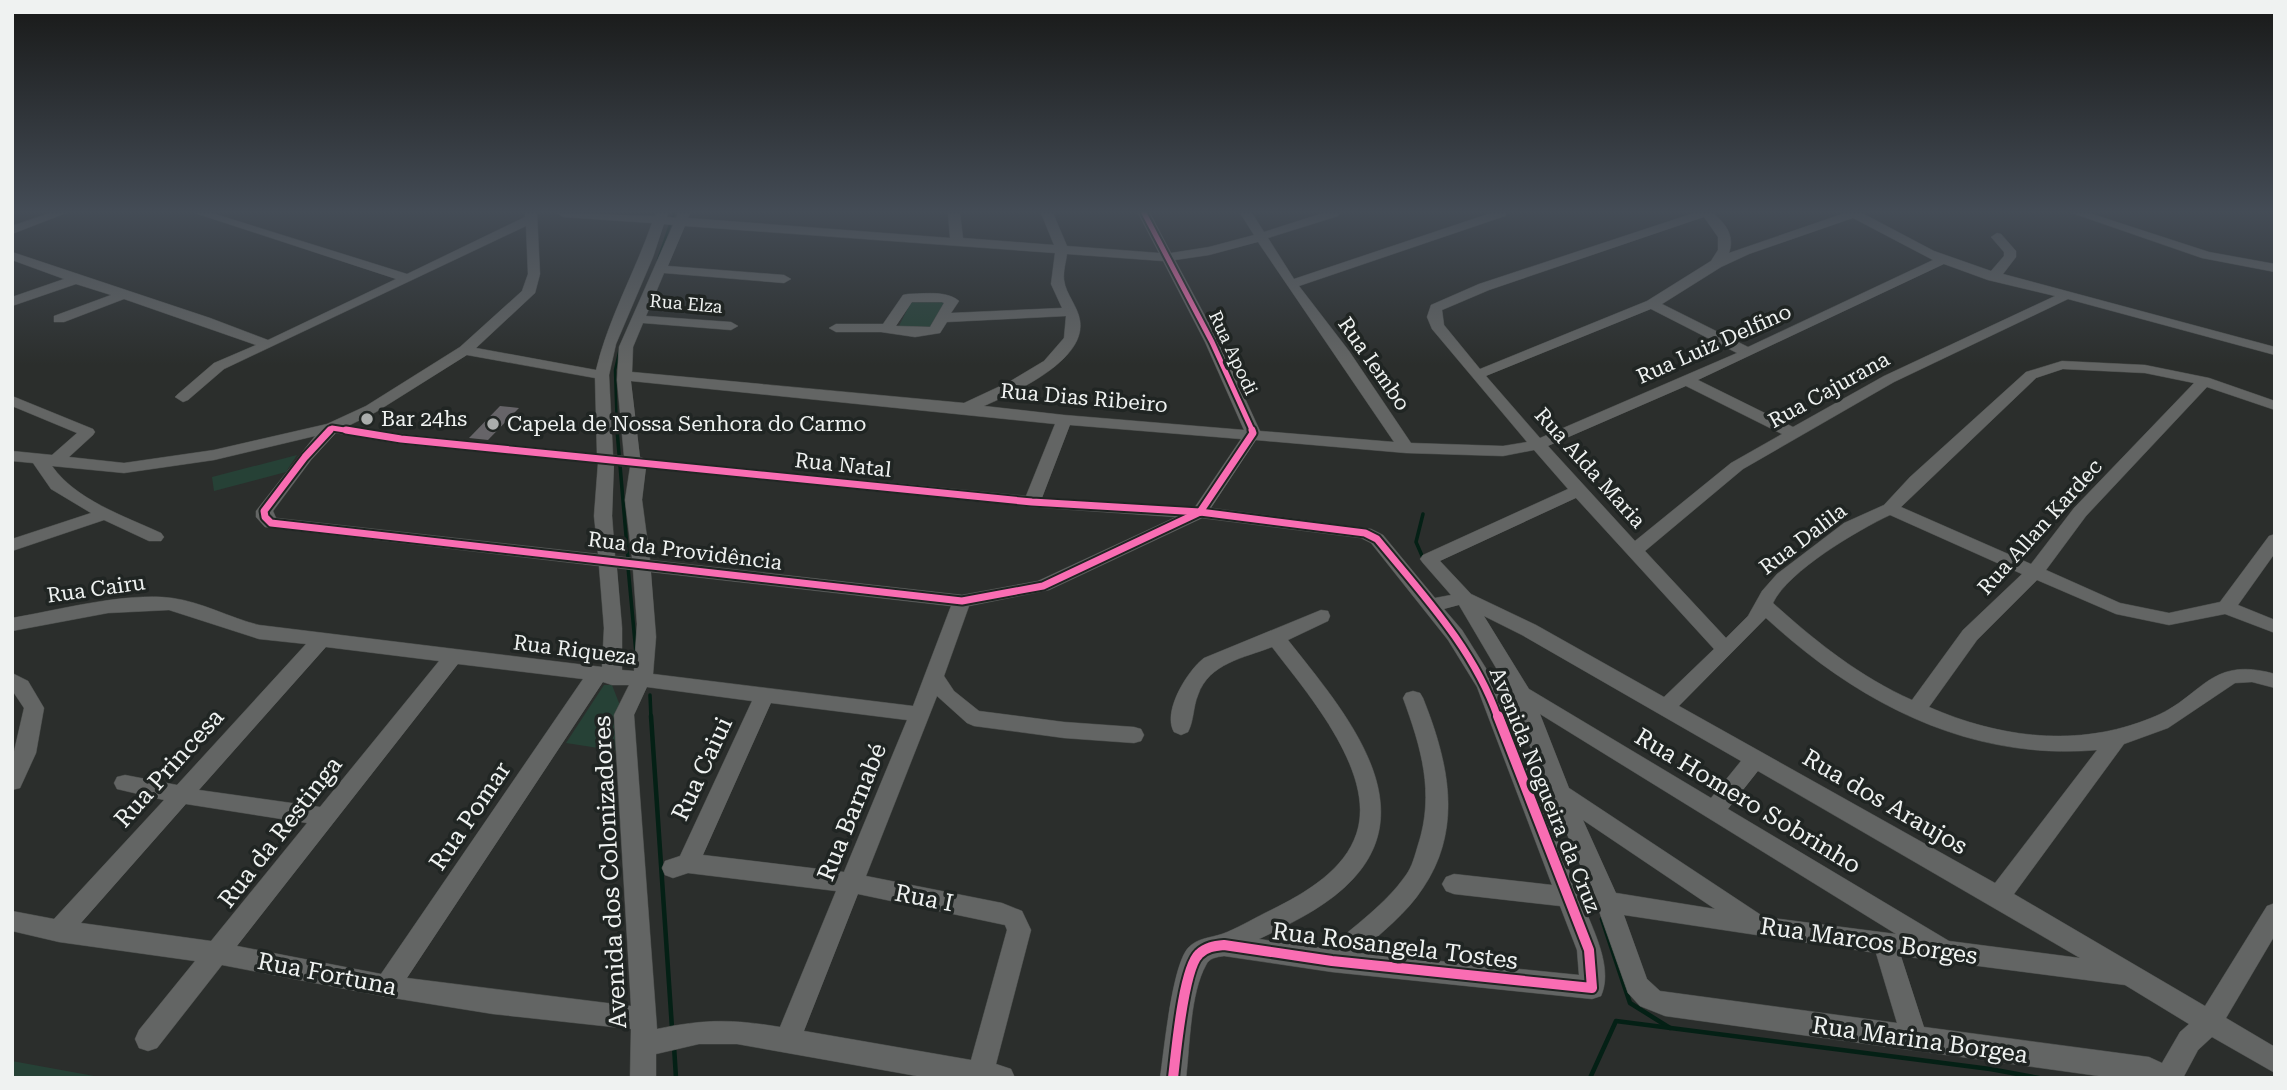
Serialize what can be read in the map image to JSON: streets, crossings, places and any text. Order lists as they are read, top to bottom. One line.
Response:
{"streets":{"street":["Rua Elza","Rua Luiz Delfino","Rua Apodi","Rua Iembo","Rua Cajurana","Rua Dias Ribeiro","Rua Natal","Rua Alda Maria","Rua Allan Kardec","Rua Dalila","Rua da Providência","Rua Cairu","Rua Riqueza","Rua Princesa","Rua Caiui","Avenida Nogueira da Cruz","Rua Homero Sobrinho","Rua dos Araujos","Rua Barnabé","Rua Pomar","Rua da Restinga","Avenida dos Colonizadores","Rua I","Rua Marcos Borges","Rua Rosangela Tostes","Rua Fortuna","Rua Marina Borgea"]},"crossings":[["Rua Elza","Avenida dos Colonizadores"],["Rua Luiz Delfino","Rua Dias Ribeiro"],["Rua Luiz Delfino","Rua Alda Maria"],["Rua Apodi","Rua Dias Ribeiro"],["Rua Iembo","Rua Dias Ribeiro"],["Rua Cajurana","Rua Alda Maria"],["Rua Dias Ribeiro","Rua Alda Maria"],["Rua Dias Ribeiro","Avenida dos Colonizadores"],["Rua Natal","Rua da Providência"],["Rua Natal","Avenida Nogueira da Cruz"],["Rua Natal","Avenida dos Colonizadores"],["Rua Alda Maria","Rua Dalila"],["Rua Alda Maria","Avenida Nogueira da Cruz"],["Rua Dalila","Rua dos Araujos"],["Rua da Providência","Rua Barnabé"],["Rua da Providência","Avenida dos Colonizadores"],["Rua Cairu","Rua Riqueza"],["Rua Riqueza","Rua Princesa"],["Rua Riqueza","Rua Caiui"],["Rua Riqueza","Rua Barnabé"],["Rua Riqueza","Rua Pomar"],["Rua Riqueza","Rua da Restinga"],["Rua Riqueza","Avenida dos Colonizadores"],["Rua Princesa","Rua Fortuna"],["Rua Caiui","Rua I"],["Avenida Nogueira da Cruz","Rua Homero Sobrinho"],["Avenida Nogueira da Cruz","Rua dos Araujos"],["Avenida Nogueira da Cruz","Rua Marcos Borges"],["Avenida Nogueira da Cruz","Rua Rosangela Tostes"],["Avenida Nogueira da Cruz","Rua Marina Borgea"],["Rua Homero Sobrinho","Rua Marcos Borges"],["Rua dos Araujos","Rua Marcos Borges"],["Rua Barnabé","Rua I"],["Rua Barnabé","Rua Fortuna"],["Rua Pomar","Avenida dos Colonizadores"],["Rua Pomar","Rua Fortuna"],["Rua da Restinga","Rua Fortuna"],["Avenida dos Colonizadores","Rua Fortuna"],["Rua I","Rua Fortuna"]],"places":["Bar 24hs","Capela de Nossa Senhora do Carmo"]}
